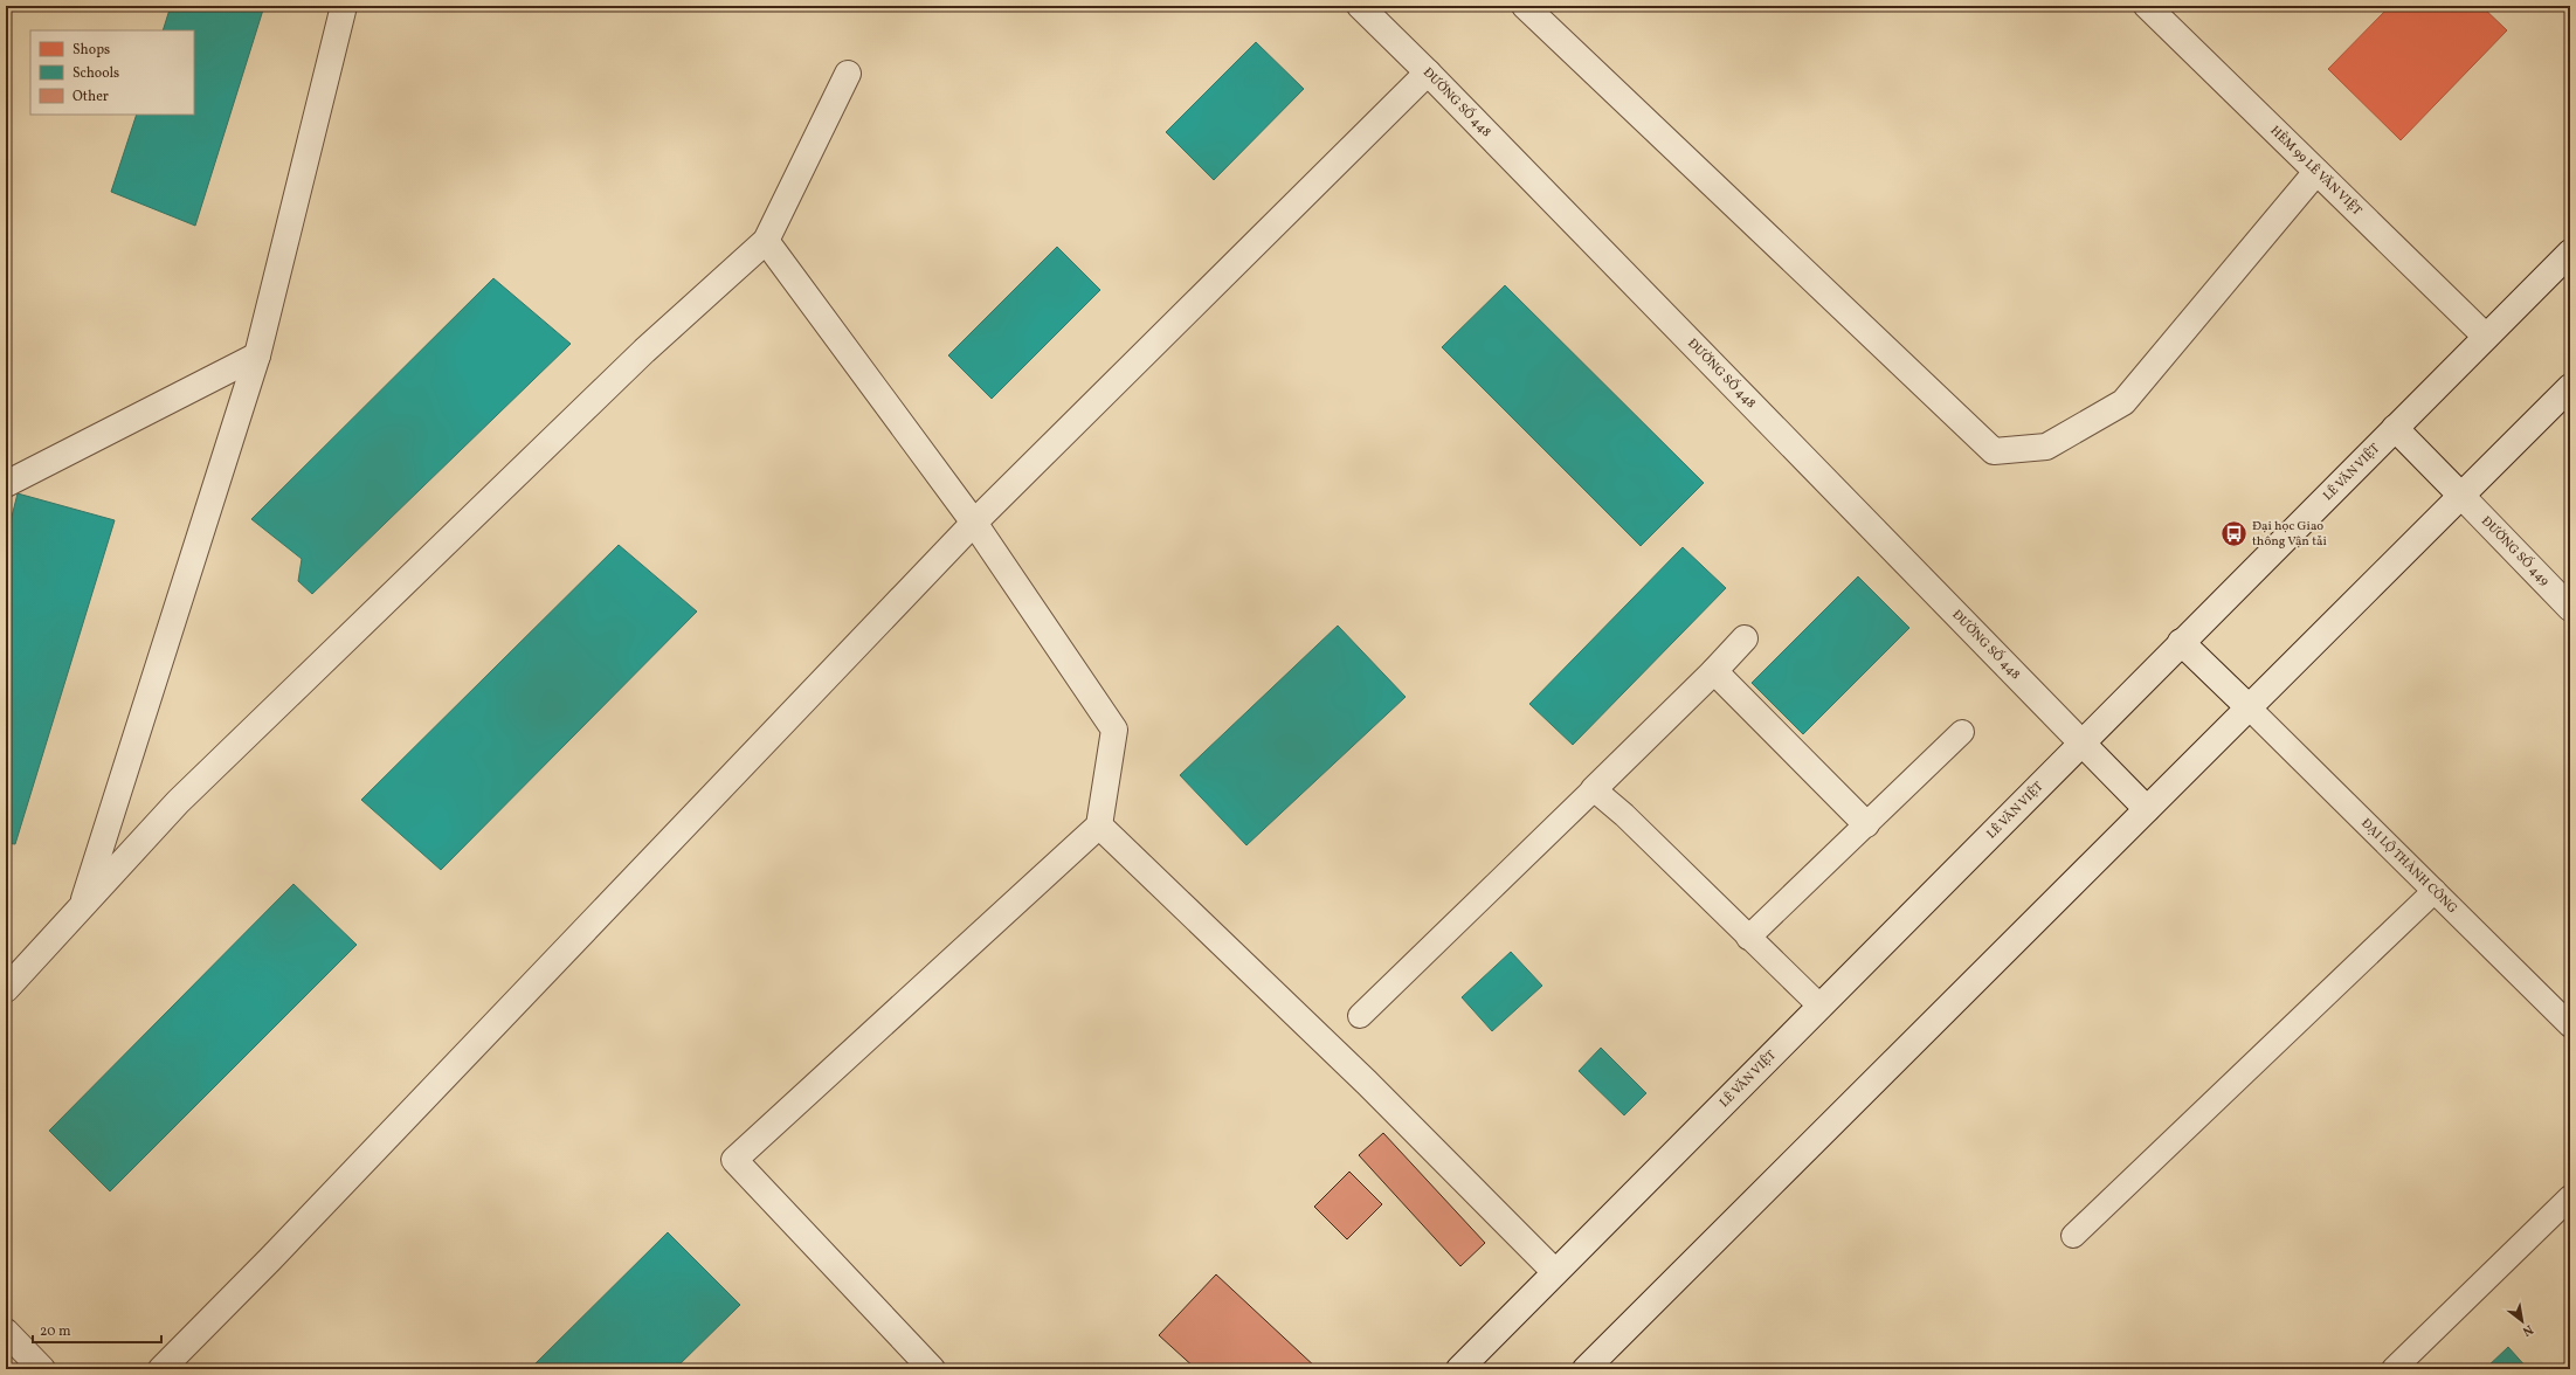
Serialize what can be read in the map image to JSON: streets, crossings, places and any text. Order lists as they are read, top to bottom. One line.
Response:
{"streets":{"street":["ĐƯỜNG SỐ 448","HẺM 99 LÊ VĂN VIỆT","LÊ VĂN VIỆT","ĐƯỜNG SỐ 449"],"lane":["ĐẠI LỘ THÀNH CÔNG"]},"crossings":[["ĐƯỜNG SỐ 448","LÊ VĂN VIỆT"],["HẺM 99 LÊ VĂN VIỆT","LÊ VĂN VIỆT"],["LÊ VĂN VIỆT","ĐƯỜNG SỐ 449"]],"places":{"bus stop":["Đại học Giao thông Vận tải"]},"legend":["Shops","Schools","Other"],"scale_bar":"20 m","north":"bottom right"}
